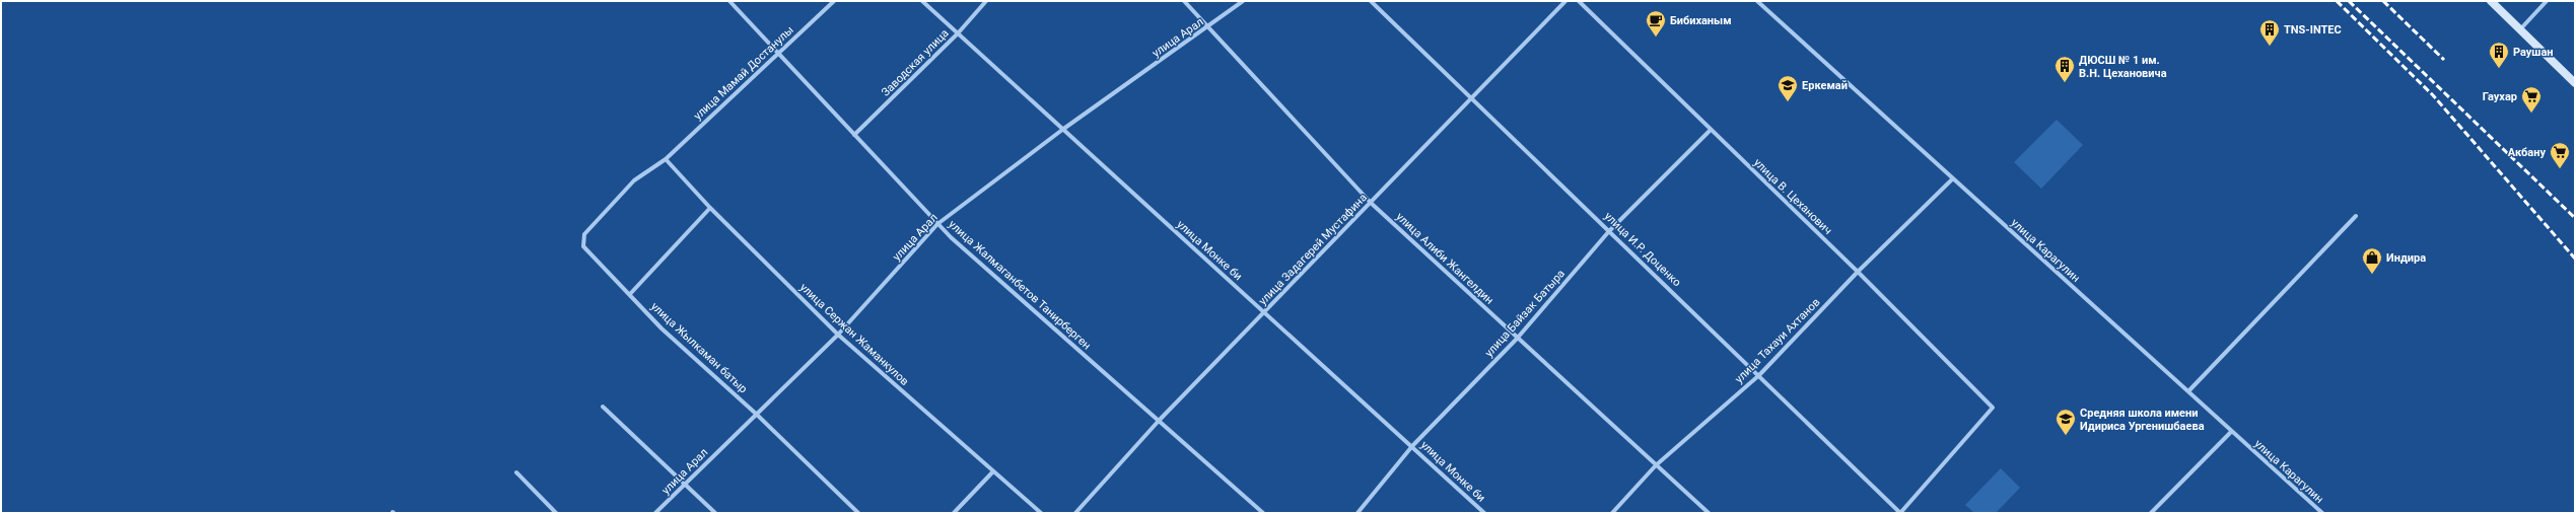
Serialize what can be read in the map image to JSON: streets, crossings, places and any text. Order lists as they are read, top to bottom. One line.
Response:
{"streets":{"street":["улица Арал","Заводская улица","улица Мамай Достанулы","улица В. Цеханович","улица Задагерей Мустафина","улица И.Р. Доценко","улица Монке би","улица Карагулин","улица Алиби Жангелдин","улица Жалмаганбетов Танирберген","улица Байзак Батыра","улица Сержан Жаманкулов","улица Тахауи Ахтанов","улица Жылкаман батыр"]},"crossings":[["улица Арал","улица Монке би"],["улица Арал","улица Алиби Жангелдин"],["улица Арал","улица Жалмаганбетов Танирберген"],["улица Арал","улица Сержан Жаманкулов"],["улица Арал","улица Жылкаман батыр"],["Заводская улица","улица Монке би"],["Заводская улица","улица Жалмаганбетов Танирберген"],["улица Мамай Достанулы","улица Жалмаганбетов Танирберген"],["улица Мамай Достанулы","улица Сержан Жаманкулов"],["улица Мамай Достанулы","улица Жылкаман батыр"],["улица В. Цеханович","улица И.Р. Доценко"],["улица В. Цеханович","улица Байзак Батыра"],["улица В. Цеханович","улица Тахауи Ахтанов"],["улица Задагерей Мустафина","улица И.Р. Доценко"],["улица Задагерей Мустафина","улица Монке би"],["улица Задагерей Мустафина","улица Алиби Жангелдин"],["улица Задагерей Мустафина","улица Жалмаганбетов Танирберген"],["улица И.Р. Доценко","улица Байзак Батыра"],["улица И.Р. Доценко","улица Тахауи Ахтанов"],["улица Монке би","улица Байзак Батыра"],["улица Карагулин","улица Тахауи Ахтанов"],["улица Алиби Жангелдин","улица Байзак Батыра"],["улица Алиби Жангелдин","улица Тахауи Ахтанов"],["улица Сержан Жаманкулов","улица Жылкаман батыр"]],"places":{"cafe":["Бибиханым"],"building":["TNS-INTEC","Раушан","ДЮСШ № 1 им. В.Н. Цехановича"],"school or university":["Еркемай","Средняя школа имени Идириса Ургенишбаева"],"supermarket":["Гаухар","Акбану"],"shop":["Индира"]}}
